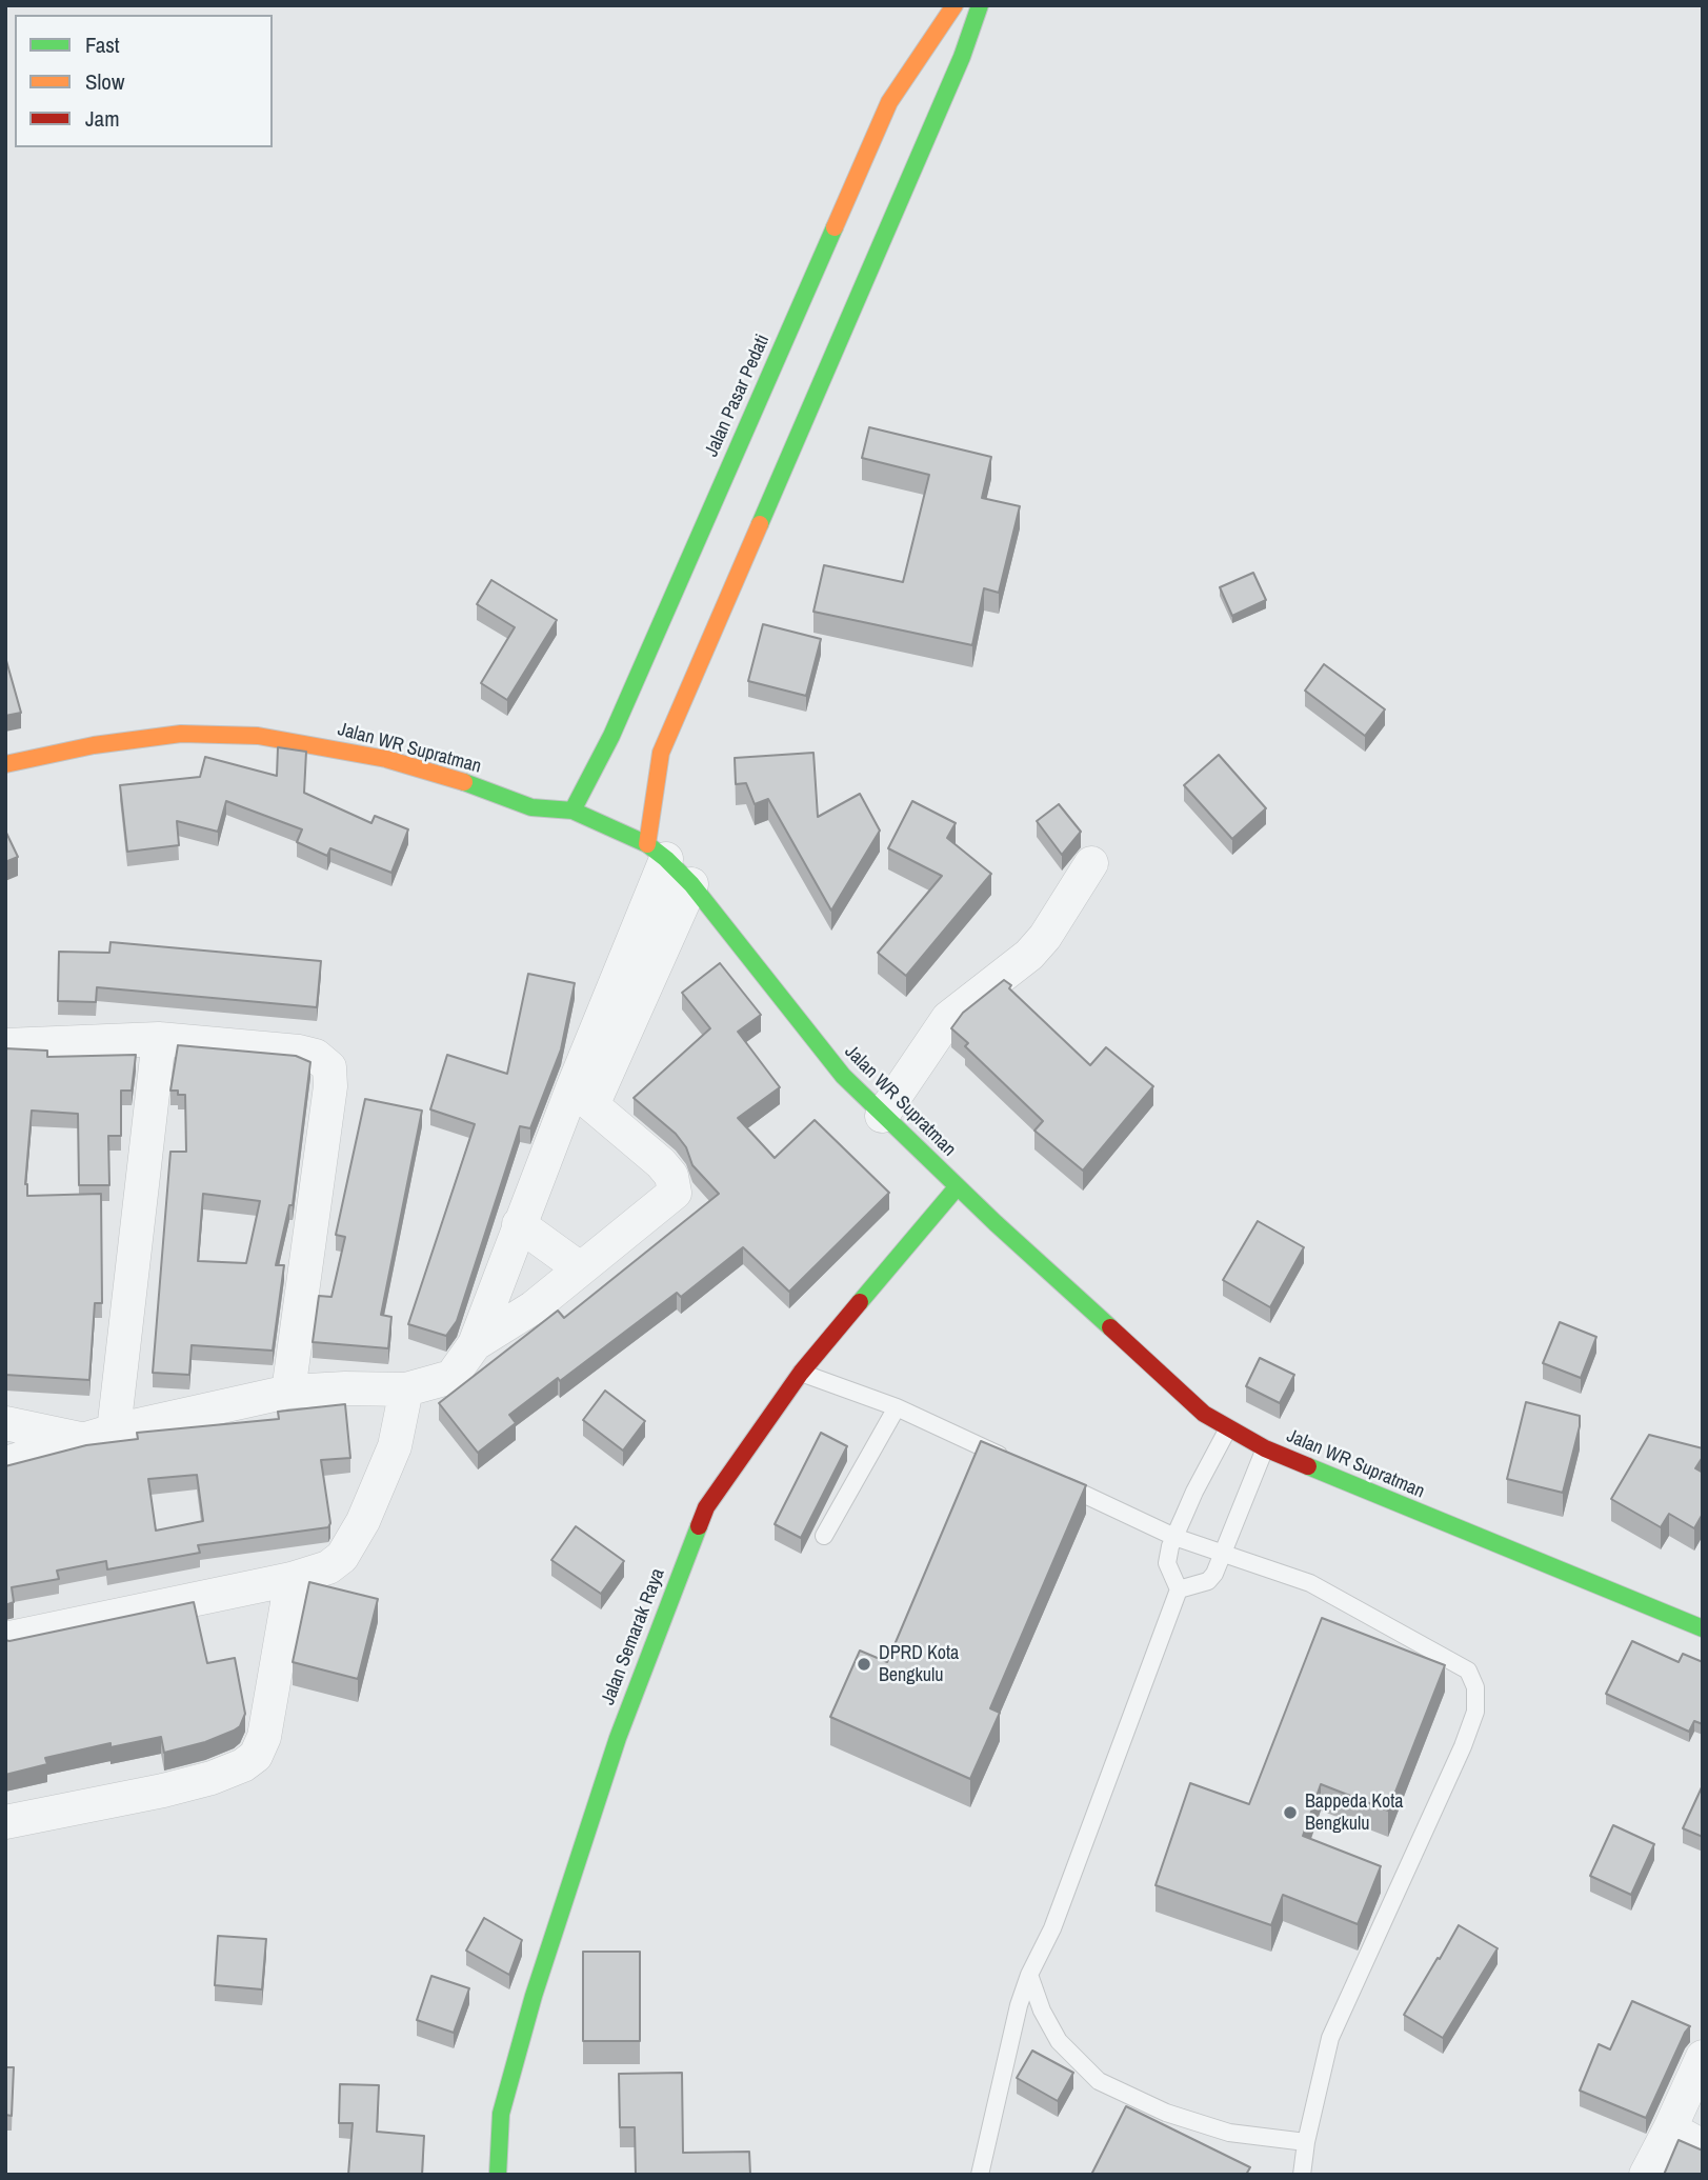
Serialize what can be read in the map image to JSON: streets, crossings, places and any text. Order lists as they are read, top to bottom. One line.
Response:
{"streets":{"main road":["Jalan Pasar Pedati","Jalan WR Supratman","Jalan Semarak Raya"]},"crossings":[["Jalan Pasar Pedati","Jalan WR Supratman"],["Jalan WR Supratman","Jalan Semarak Raya"]],"places":["DPRD Kota Bengkulu","Bappeda Kota Bengkulu"],"legend":["Fast","Slow","Jam"]}
